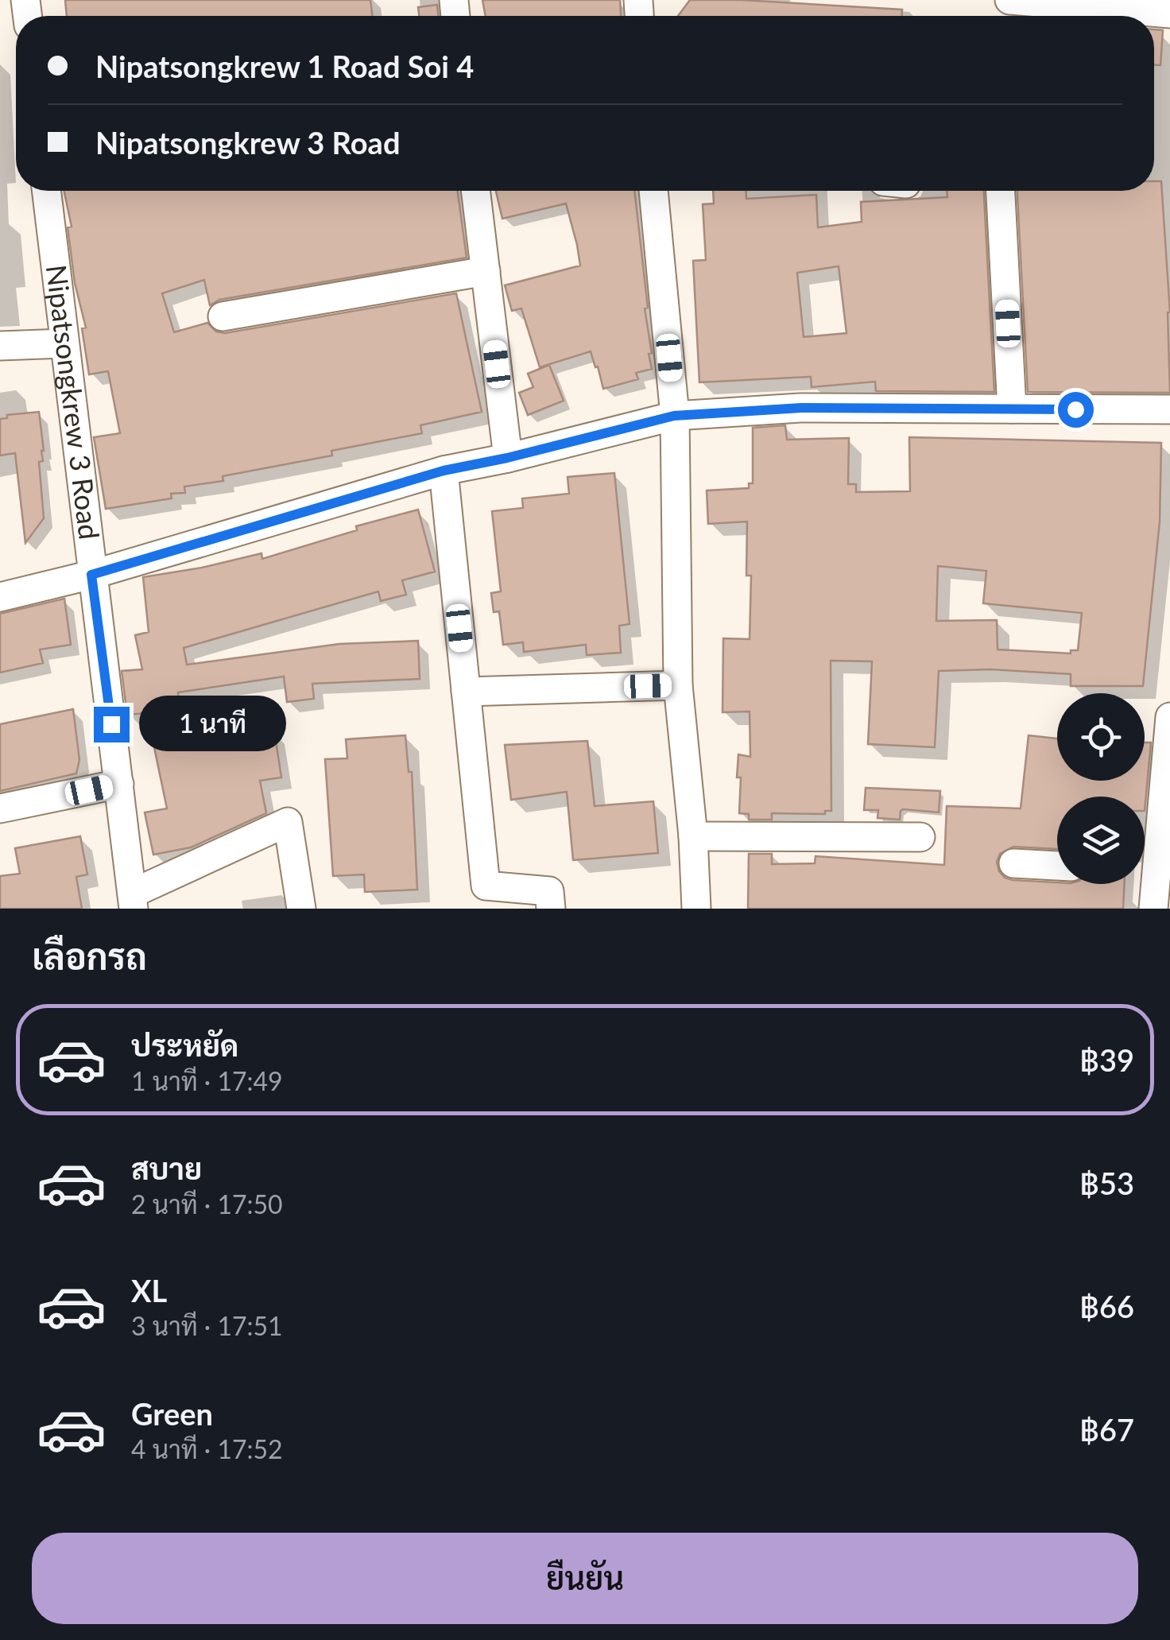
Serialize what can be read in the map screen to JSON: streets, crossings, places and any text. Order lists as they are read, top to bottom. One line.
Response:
{"streets":{"street":["Nipatsongkrew 3 Road"]},"page":{"banner":["Nipatsongkrew 1 Road Soi 4","Nipatsongkrew 3 Road"],"bubble":"1 นาที","heading":"เลือกรถ","list":[{"name":"ประหยัด","note":"1 นาที · 17:49","value":"฿39"},{"name":"สบาย","note":"2 นาที · 17:50","value":"฿53"},{"name":"XL","note":"3 นาที · 17:51","value":"฿66"},{"name":"Green","note":"4 นาที · 17:52","value":"฿67"}],"buttons":"ยืนยัน"}}
